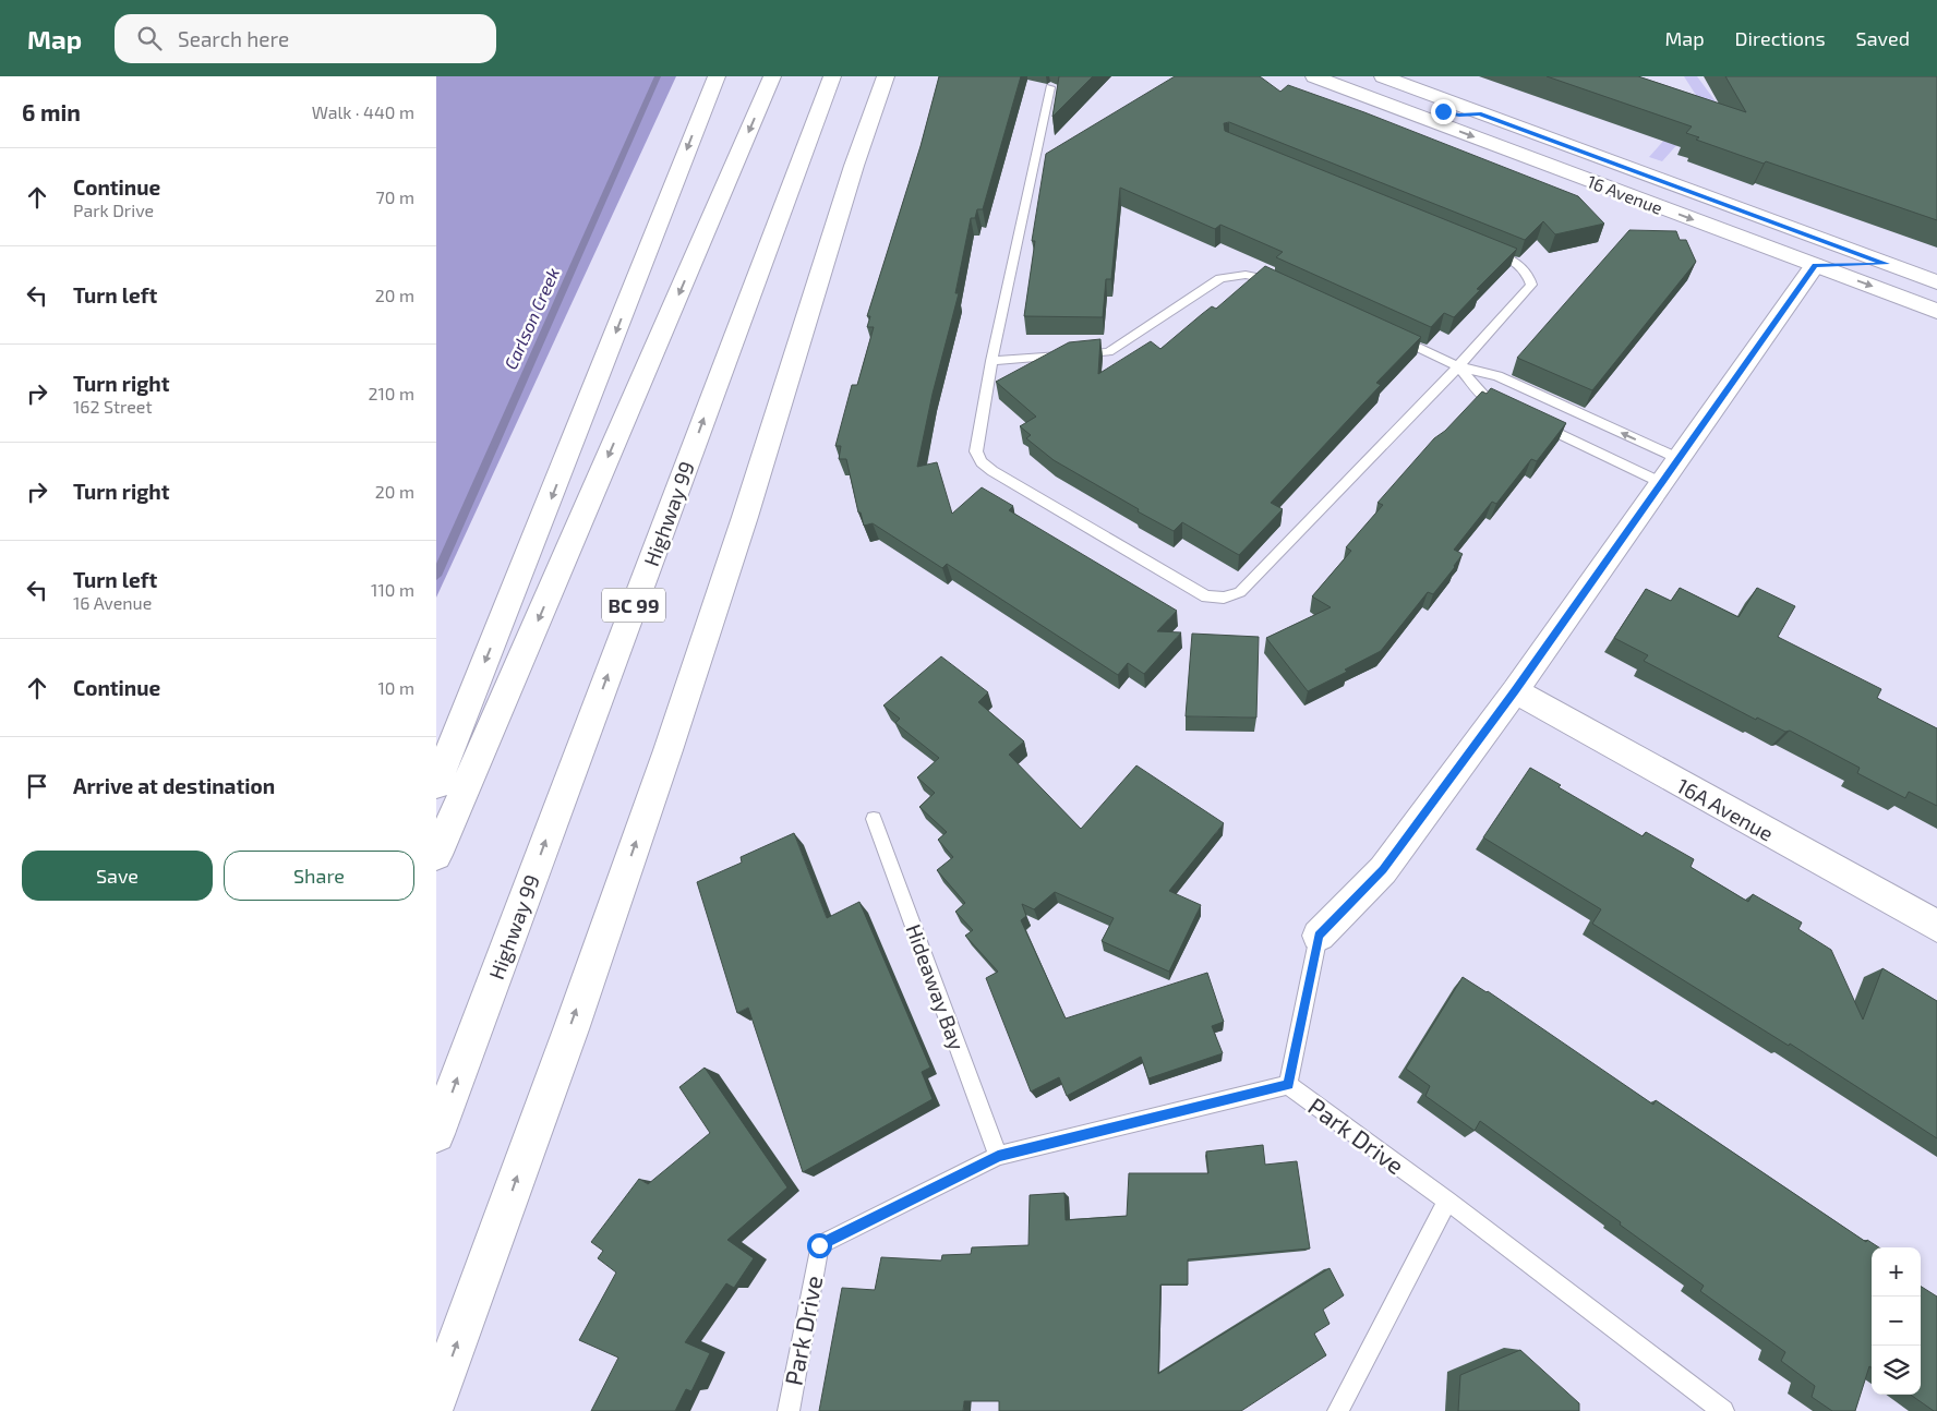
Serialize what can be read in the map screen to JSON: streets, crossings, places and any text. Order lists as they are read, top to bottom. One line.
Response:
{"streets":{"main road":["16 Avenue","Highway 99","BC 99","16A Avenue"],"lane":["Hideaway Bay","Park Drive"]},"crossings":[["Hideaway Bay","Park Drive"]],"water":["Carlson Creek"],"page":{"header":"Map","search":"Search here","nav":["Map","Directions","Saved"],"heading":["6 min","Walk · 440 m"],"list":[["Continue","Park Drive","70 m"],["Turn left","20 m"],["Turn right","162 Street","210 m"],["Turn right","20 m"],["Turn left","16 Avenue","110 m"],["Continue","10 m"],"Arrive at destination"],"buttons":["Save","Share"],"map_buttons":["+","−"]}}
